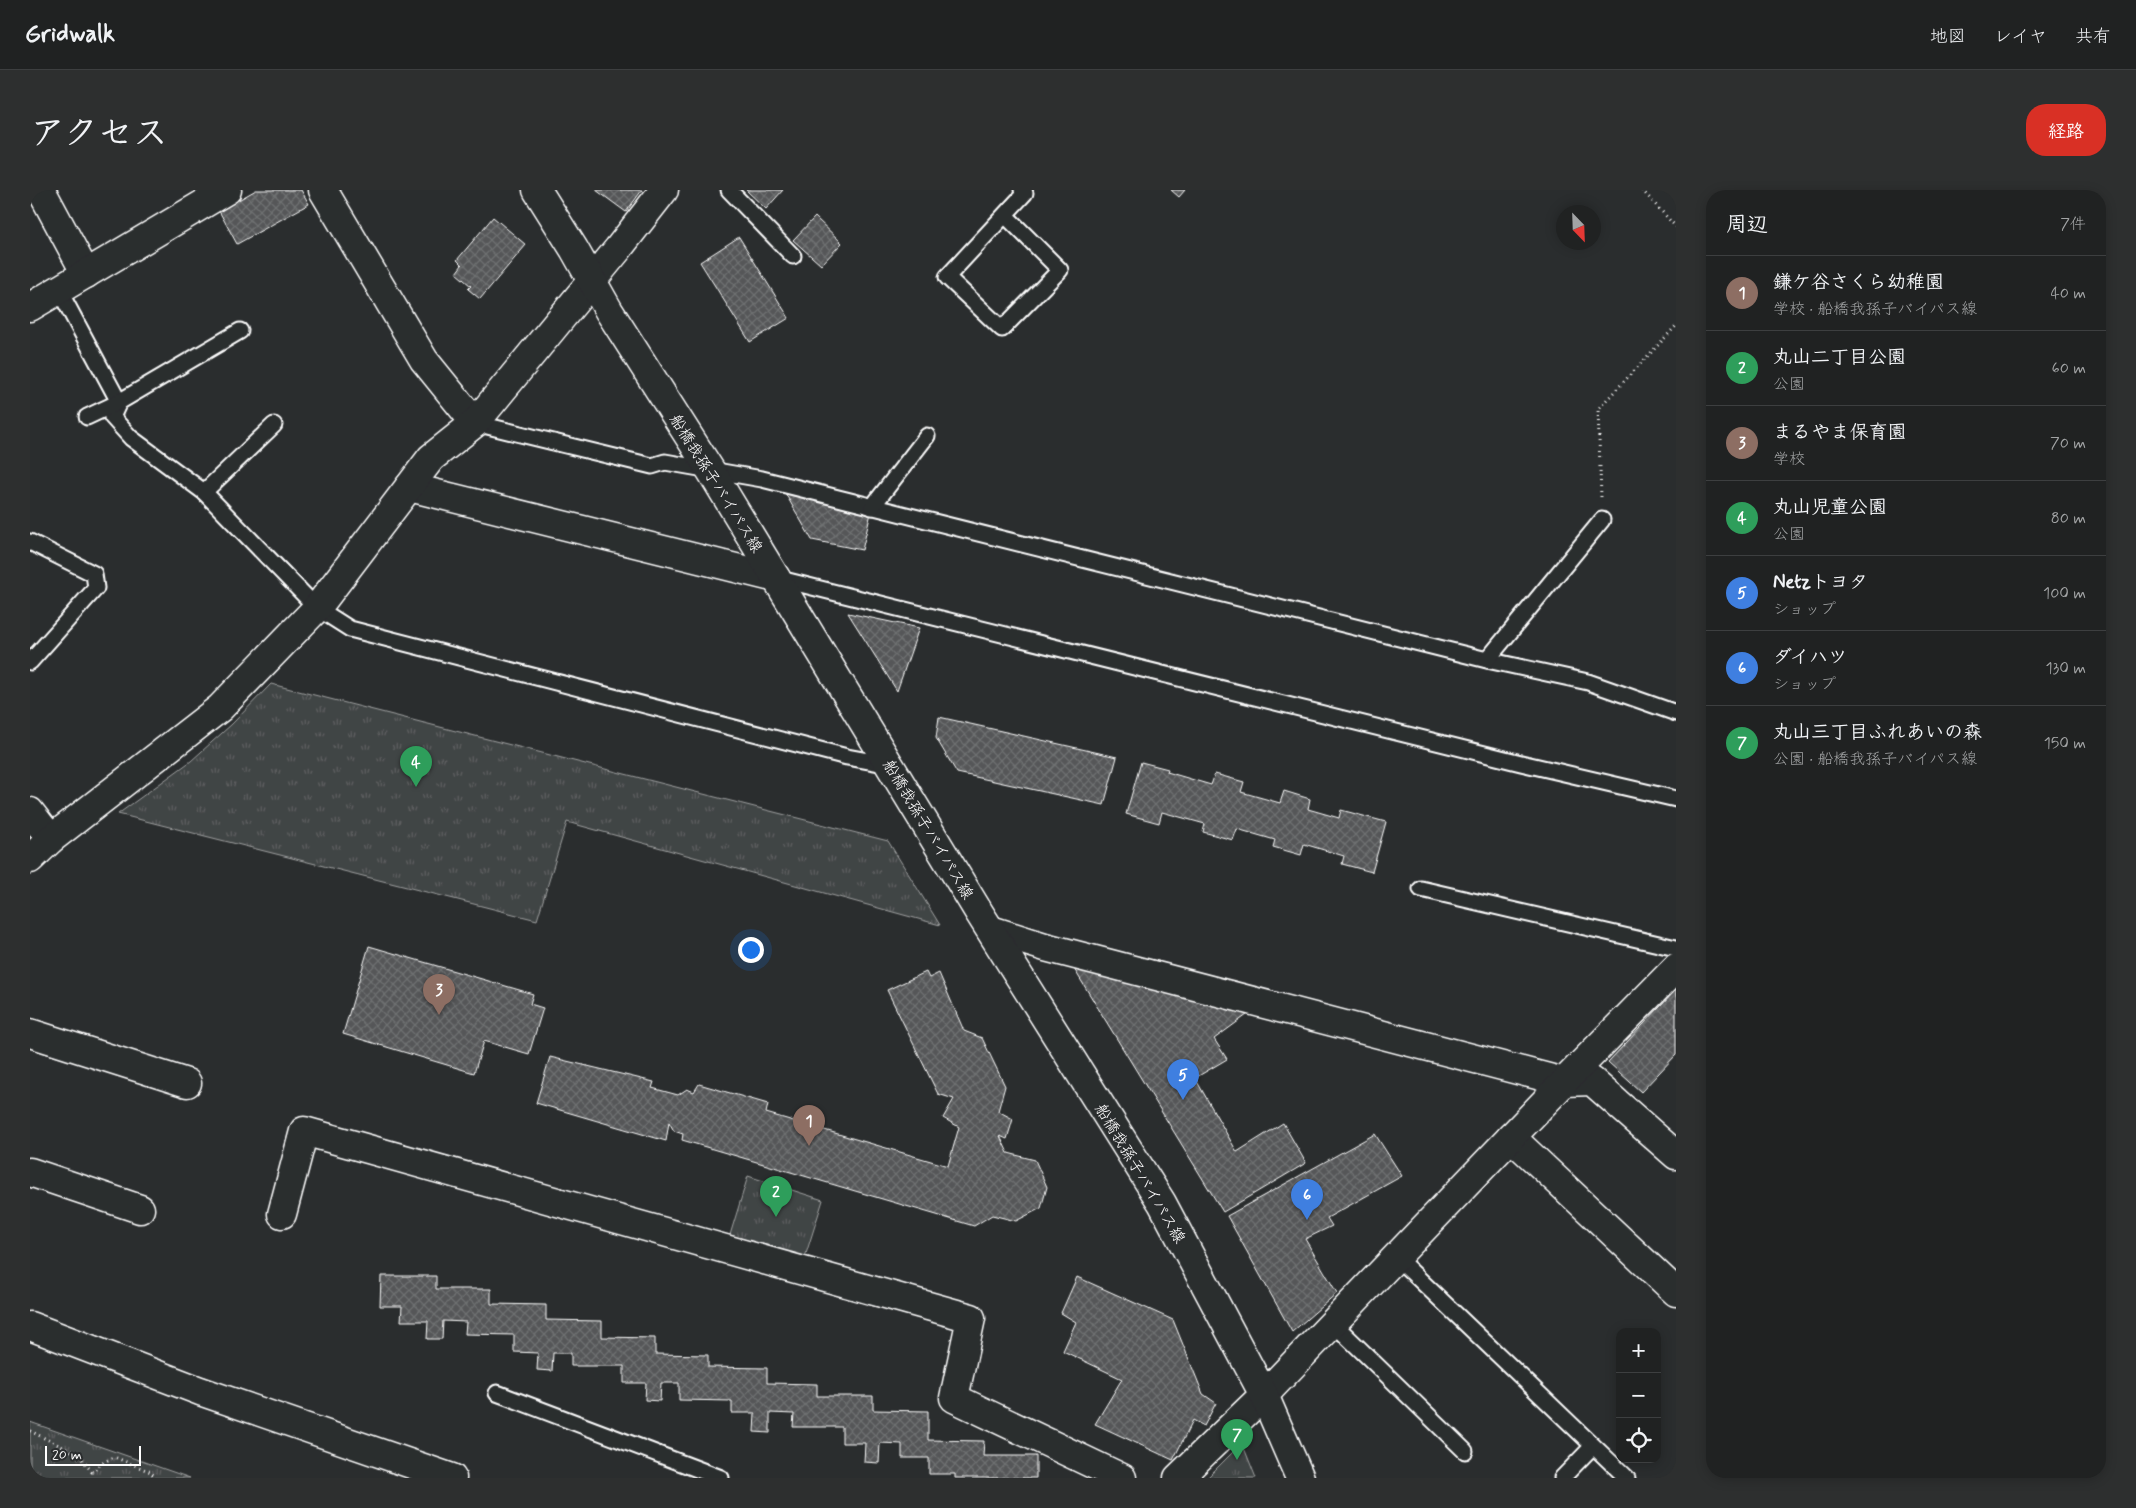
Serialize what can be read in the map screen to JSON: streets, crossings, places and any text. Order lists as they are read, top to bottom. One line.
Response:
{"streets":{"street":["船橋我孫子バイパス線"]},"scale_bar":"20 m","north":"bottom right","page":{"header":"Gridwalk","nav":["地図","レイヤ","共有"],"title":"アクセス","buttons":"経路","heading":["周辺","7件"],"list":[{"mark":"1","name":"鎌ケ谷さくら幼稚園","note":"学校 · 船橋我孫子バイパス線","value":"40 m"},{"mark":"2","name":"丸山二丁目公園","note":"公園","value":"60 m"},{"mark":"3","name":"まるやま保育園","note":"学校","value":"70 m"},{"mark":"4","name":"丸山児童公園","note":"公園","value":"80 m"},{"mark":"5","name":"Netzトヨタ","note":"ショップ","value":"100 m"},{"mark":"6","name":"ダイハツ","note":"ショップ","value":"130 m"},{"mark":"7","name":"丸山三丁目ふれあいの森","note":"公園 · 船橋我孫子バイパス線","value":"150 m"}],"pins":["4","3","5","1","2","6","7"],"map_buttons":["+","−"],"scale":"20 m"}}
